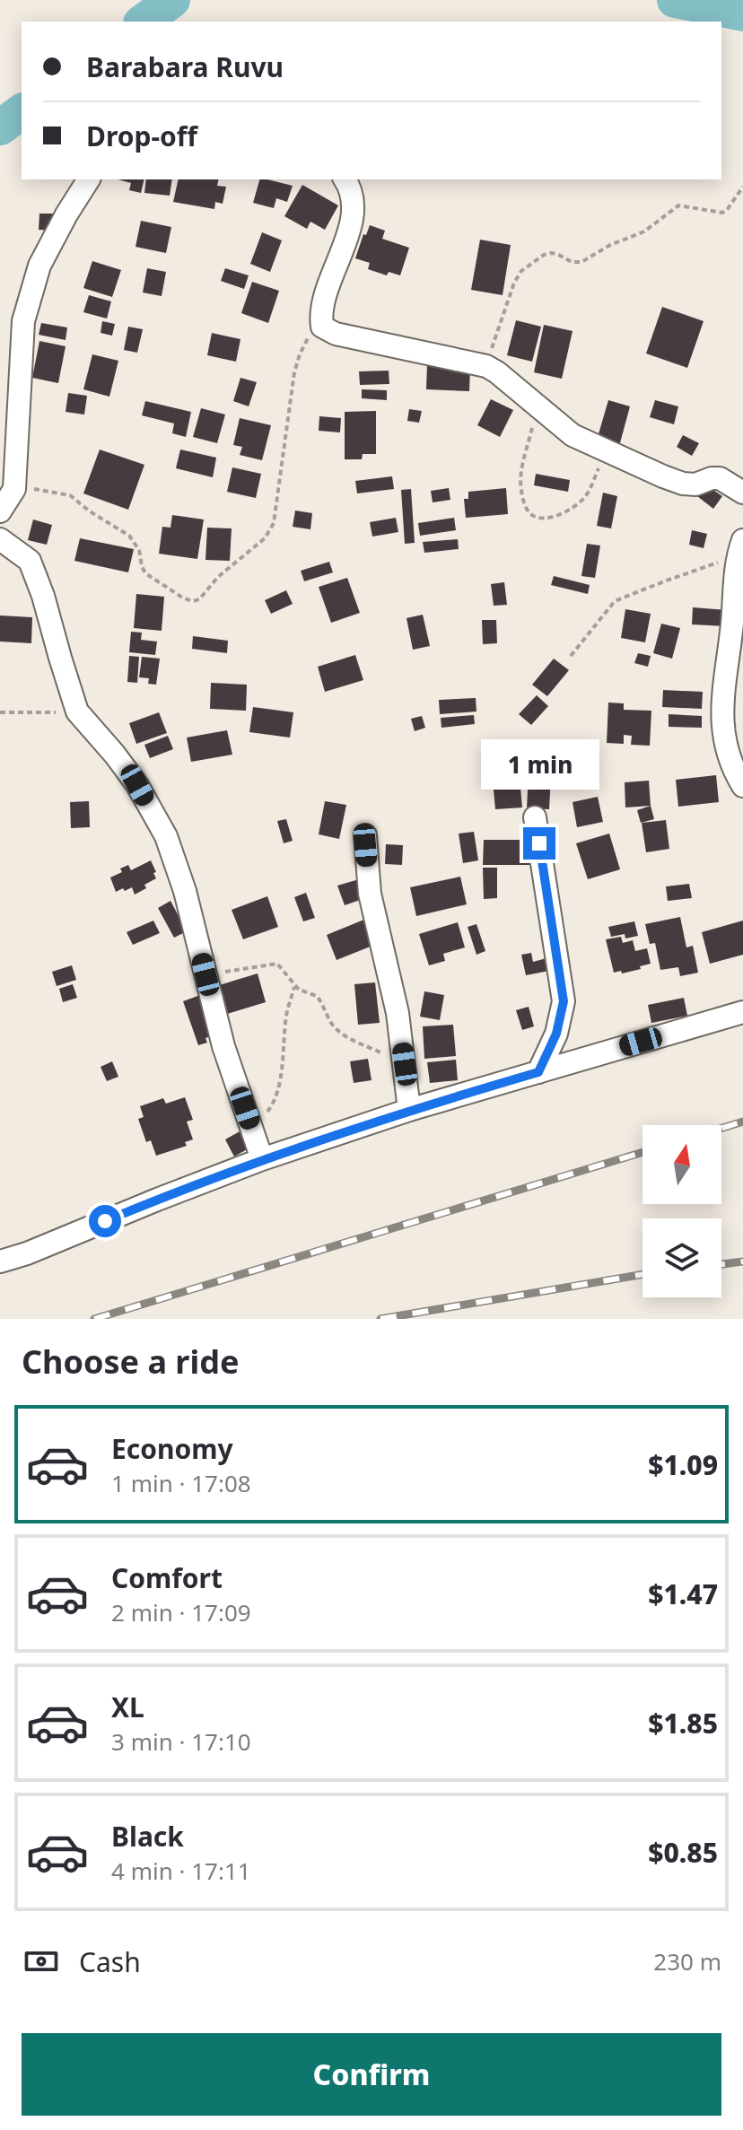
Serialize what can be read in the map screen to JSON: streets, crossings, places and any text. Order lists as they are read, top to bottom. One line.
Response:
{"north":"top","page":{"banner":["Barabara Ruvu","Drop-off"],"bubble":"1 min","heading":"Choose a ride","list":[{"name":"Economy","note":"1 min · 17:08","value":"$1.09"},{"name":"Comfort","note":"2 min · 17:09","value":"$1.47"},{"name":"XL","note":"3 min · 17:10","value":"$1.85"},{"name":"Black","note":"4 min · 17:11","value":"$0.85"}],"pay":["Cash","230 m"],"buttons":"Confirm"}}
